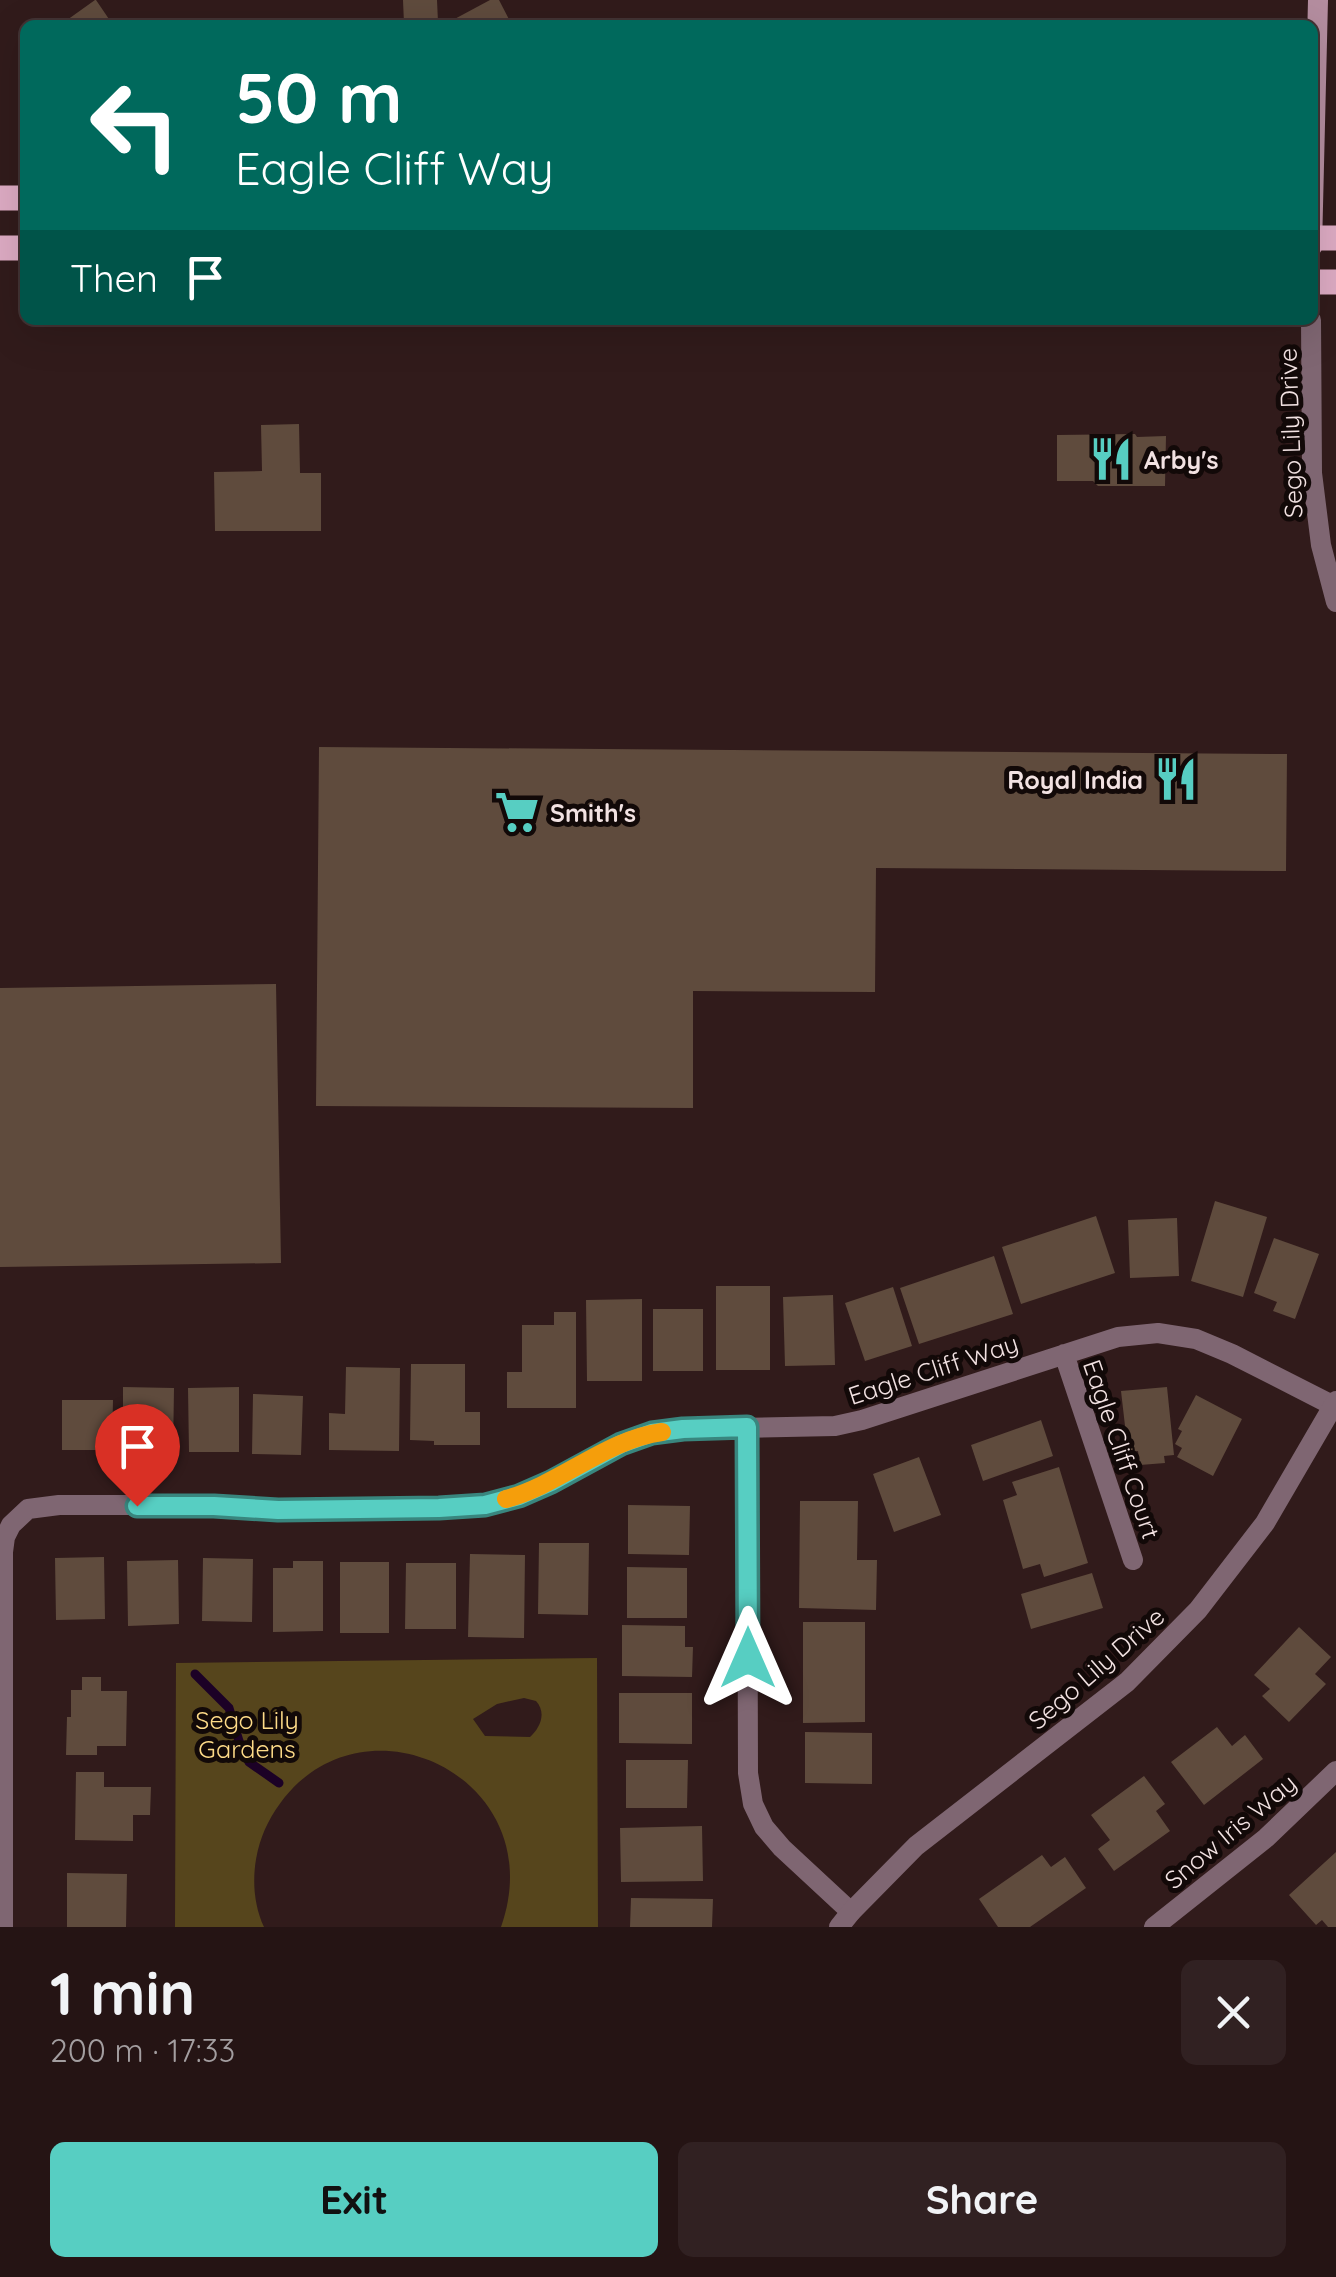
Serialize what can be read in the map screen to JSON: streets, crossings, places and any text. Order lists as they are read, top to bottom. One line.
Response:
{"streets":{"street":["Sego Lily Drive","Eagle Cliff Way","Eagle Cliff Court","Snow Iris Way"]},"crossings":[["Sego Lily Drive","Eagle Cliff Way"],["Eagle Cliff Way","Eagle Cliff Court"]],"parks":["Sego Lily Gardens"],"places":{"restaurant":["Arby's","Royal India"],"supermarket":["Smith's"]},"page":{"turn":["50 m","Eagle Cliff Way"],"then":"Then","heading":["1 min","200 m · 17:33"],"buttons":["Exit","Share"]}}
